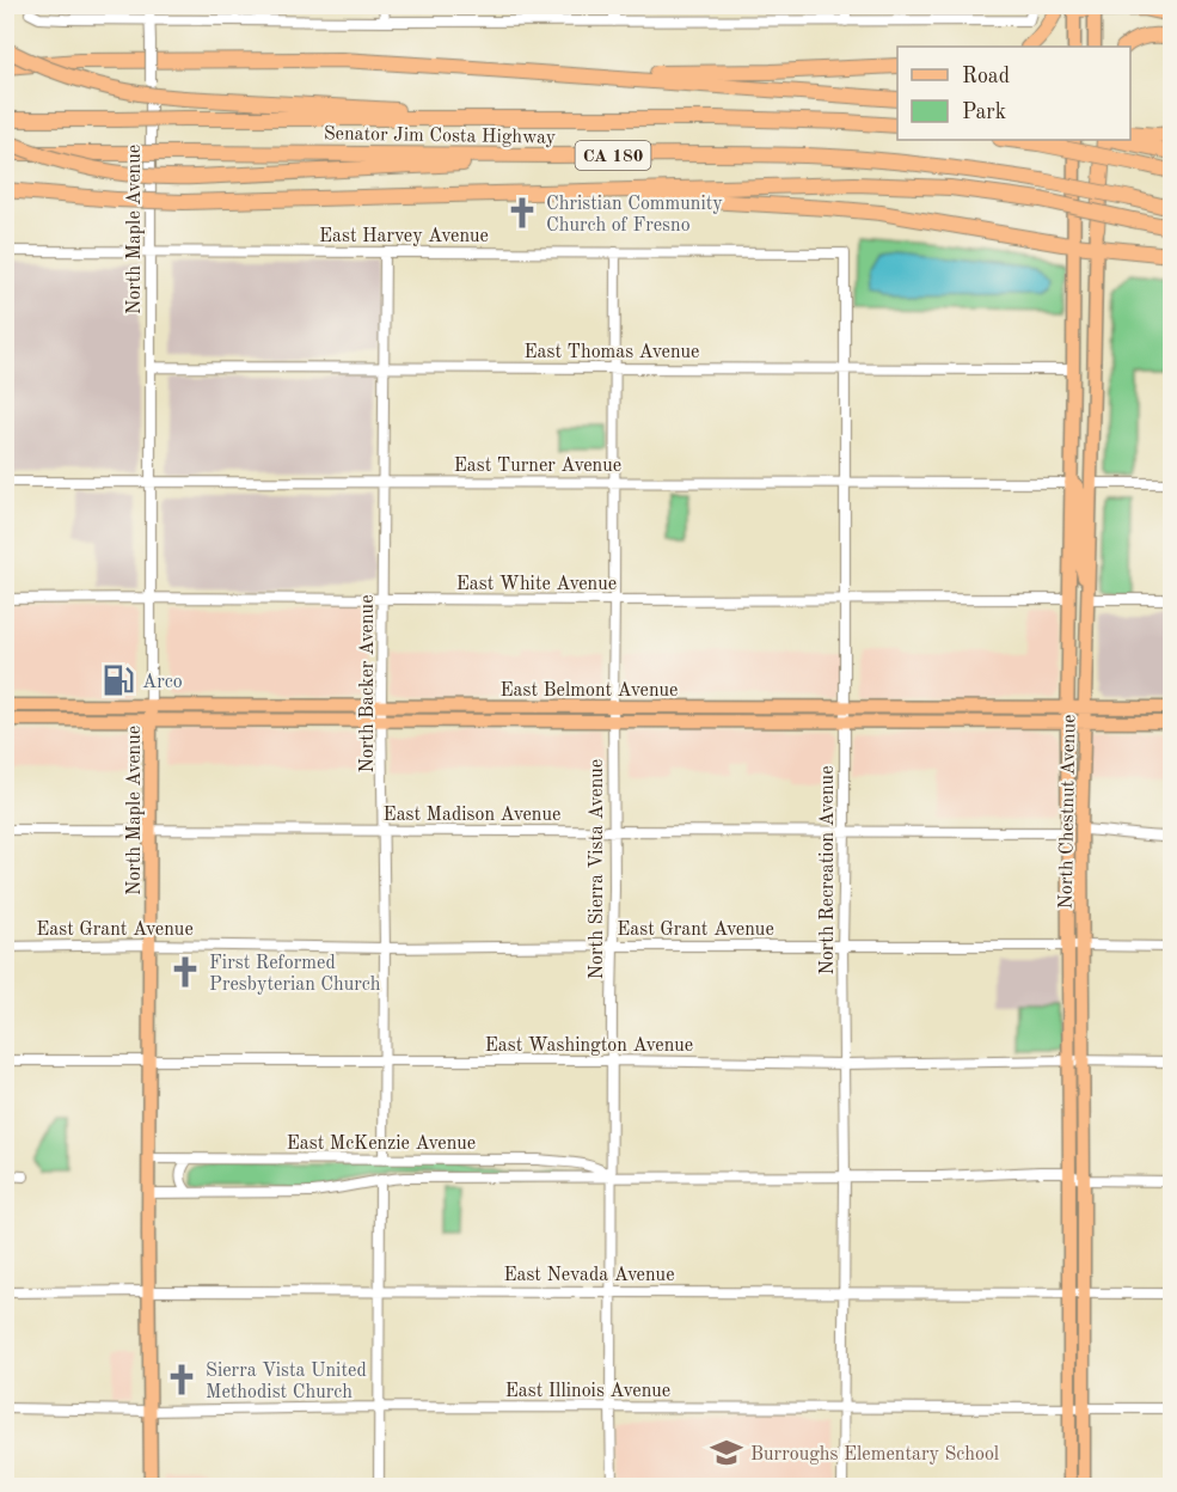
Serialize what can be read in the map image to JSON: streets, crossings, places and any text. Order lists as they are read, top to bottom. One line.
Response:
{"streets":{"highway":["Senator Jim Costa Highway","CA 180"],"main road":["North Maple Avenue","East Belmont Avenue","North Chestnut Avenue"],"street":["East Harvey Avenue","East Thomas Avenue","East Turner Avenue","East White Avenue","North Backer Avenue","East Madison Avenue","North Sierra Vista Avenue","North Recreation Avenue","East Grant Avenue","East Washington Avenue","East McKenzie Avenue","East Nevada Avenue","East Illinois Avenue"]},"crossings":[["North Maple Avenue","East Harvey Avenue"],["North Maple Avenue","East Thomas Avenue"],["North Maple Avenue","East Turner Avenue"],["North Maple Avenue","East White Avenue"],["North Maple Avenue","East Belmont Avenue"],["North Maple Avenue","East Madison Avenue"],["North Maple Avenue","East Grant Avenue"],["North Maple Avenue","East Washington Avenue"],["North Maple Avenue","East McKenzie Avenue"],["North Maple Avenue","East Nevada Avenue"],["North Maple Avenue","East Illinois Avenue"],["East Harvey Avenue","North Backer Avenue"],["East Harvey Avenue","North Sierra Vista Avenue"],["East Harvey Avenue","North Recreation Avenue"],["East Thomas Avenue","North Backer Avenue"],["East Thomas Avenue","North Chestnut Avenue"],["East Thomas Avenue","North Sierra Vista Avenue"],["East Thomas Avenue","North Recreation Avenue"],["East Turner Avenue","North Backer Avenue"],["East Turner Avenue","North Chestnut Avenue"],["East Turner Avenue","North Sierra Vista Avenue"],["East Turner Avenue","North Recreation Avenue"],["East White Avenue","North Backer Avenue"],["East White Avenue","North Chestnut Avenue"],["East White Avenue","North Sierra Vista Avenue"],["East White Avenue","North Recreation Avenue"],["North Backer Avenue","East Belmont Avenue"],["North Backer Avenue","East Madison Avenue"],["North Backer Avenue","East Grant Avenue"],["North Backer Avenue","East Washington Avenue"],["North Backer Avenue","East McKenzie Avenue"],["East Belmont Avenue","North Chestnut Avenue"],["East Belmont Avenue","North Sierra Vista Avenue"],["East Belmont Avenue","North Recreation Avenue"],["North Chestnut Avenue","East Madison Avenue"],["North Chestnut Avenue","East Grant Avenue"],["North Chestnut Avenue","East Washington Avenue"],["North Chestnut Avenue","East McKenzie Avenue"],["North Chestnut Avenue","East Nevada Avenue"],["North Chestnut Avenue","East Illinois Avenue"],["East Madison Avenue","North Sierra Vista Avenue"],["East Madison Avenue","North Recreation Avenue"],["North Sierra Vista Avenue","East Grant Avenue"],["North Sierra Vista Avenue","East Washington Avenue"],["North Sierra Vista Avenue","East McKenzie Avenue"],["North Sierra Vista Avenue","East Nevada Avenue"],["North Sierra Vista Avenue","East Illinois Avenue"],["North Recreation Avenue","East Grant Avenue"],["North Recreation Avenue","East Washington Avenue"],["North Recreation Avenue","East McKenzie Avenue"],["North Recreation Avenue","East Nevada Avenue"],["North Recreation Avenue","East Illinois Avenue"]],"places":{"church":["Christian Community Church of Fresno","First Reformed Presbyterian Church","Sierra Vista United Methodist Church"],"fuel station":["Arco"],"school or university":["Burroughs Elementary School"]},"legend":["Road","Park"]}
